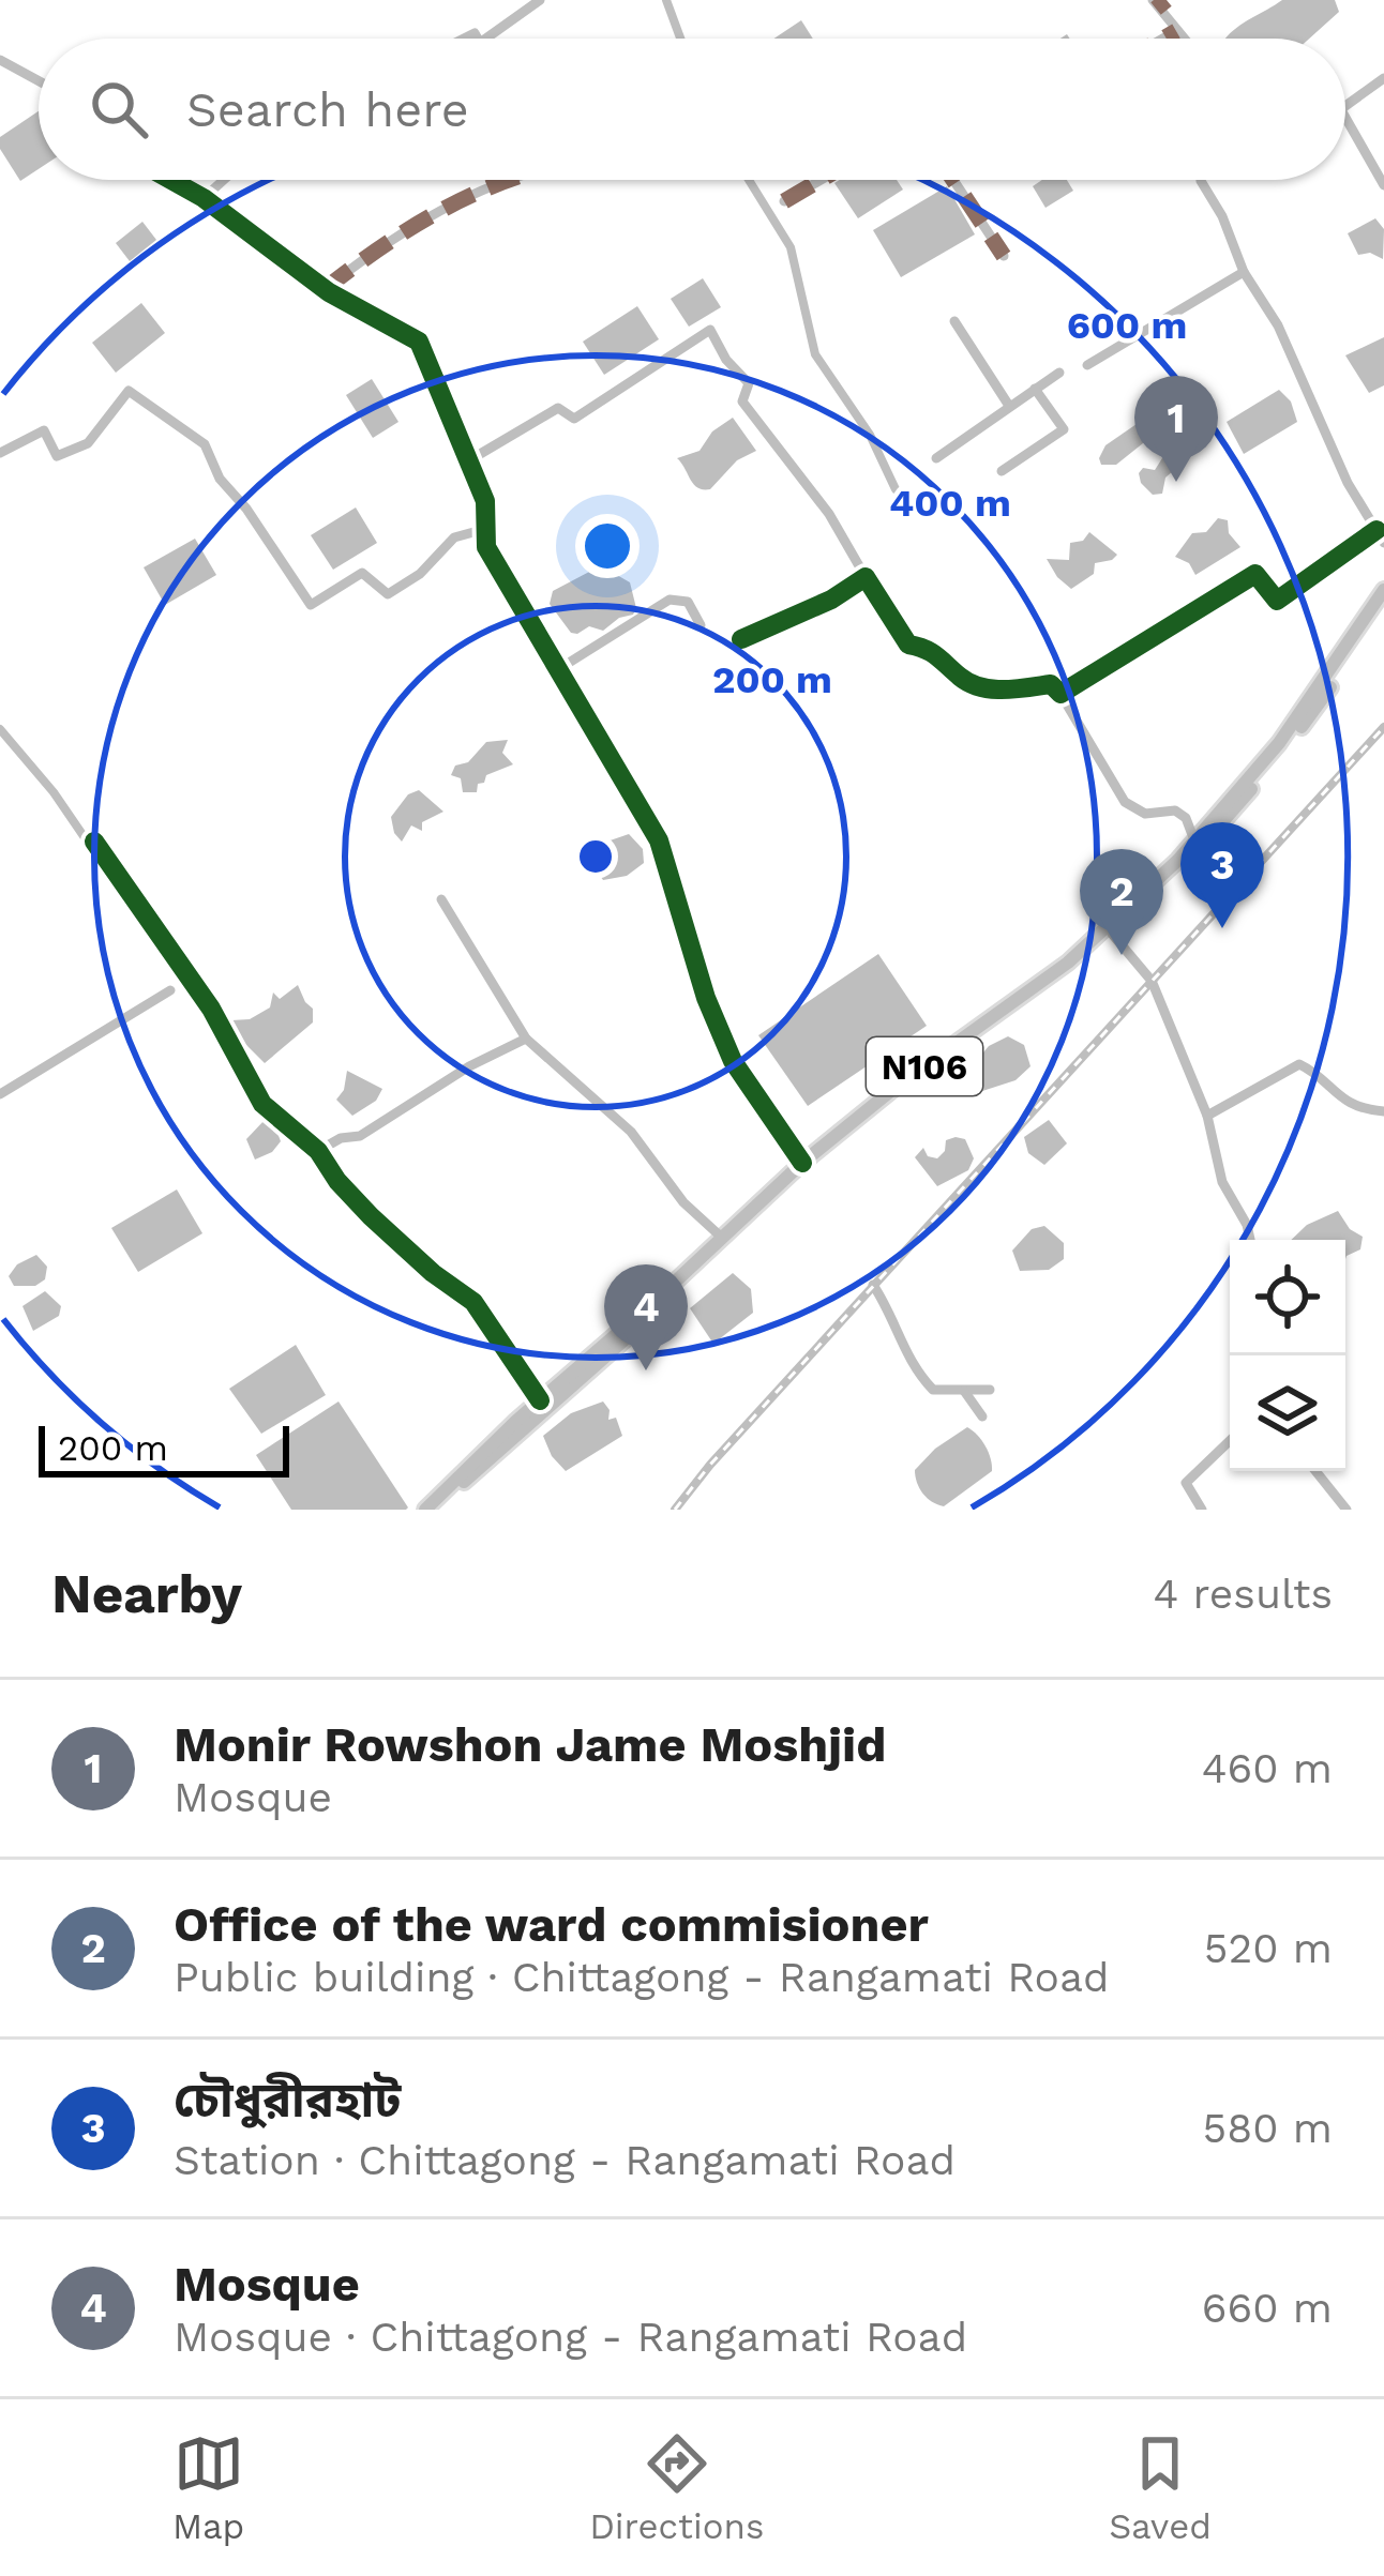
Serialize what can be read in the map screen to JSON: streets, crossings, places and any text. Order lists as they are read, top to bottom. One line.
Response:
{"streets":{"highway":["N106"]},"scale_bar":"200 m","page":{"search":"Search here","pins":["1","3","2","4"],"scale":"200 m","heading":["Nearby","4 results"],"list":[{"mark":"1","name":"Monir Rowshon Jame Moshjid","note":"Mosque","value":"460 m"},{"mark":"2","name":"Office of the ward commisioner","note":"Public building · Chittagong - Rangamati Road","value":"520 m"},{"mark":"3","name":"চৌধুরীরহাট","note":"Station · Chittagong - Rangamati Road","value":"580 m"},{"mark":"4","name":"Mosque","note":"Mosque · Chittagong - Rangamati Road","value":"660 m"}],"nav":["Map","Directions","Saved"]},"rings":["600 m","400 m","200 m"]}
